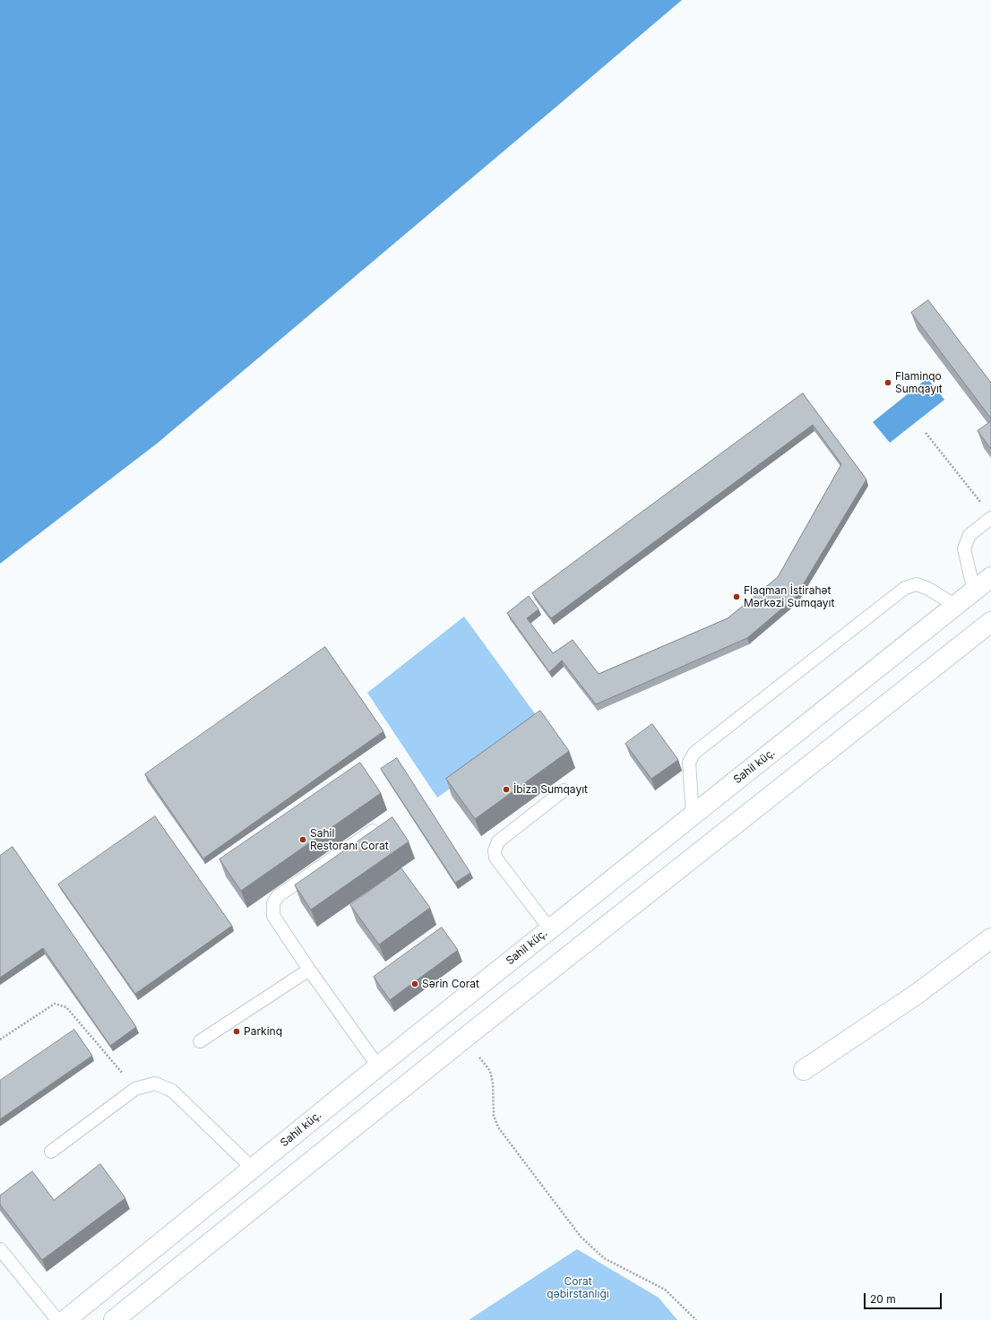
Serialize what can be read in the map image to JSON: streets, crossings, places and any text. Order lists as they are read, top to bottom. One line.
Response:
{"streets":{"main road":["Sahil küç."]},"parks":["Corat qəbirstanlığı"],"places":["Flaminqo Sumqayıt","Flaqman İstirahət Mərkəzi Sumqayıt","İbiza Sumqayıt","Sahil Restoranı Corat","Sərin Corat","Parkinq"],"scale_bar":"20 m"}
